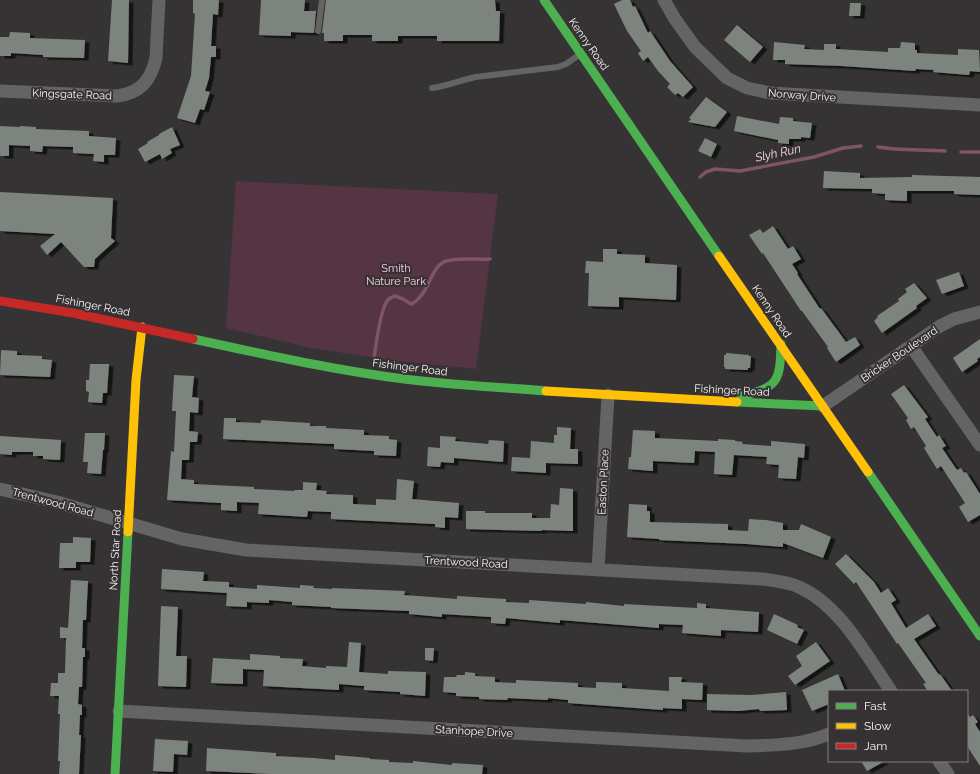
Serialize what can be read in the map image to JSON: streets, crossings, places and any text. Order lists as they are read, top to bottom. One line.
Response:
{"streets":{"main road":["Kenny Road","Fishinger Road","North Star Road"],"street":["Kingsgate Road","Norway Drive","Bricker Boulevard","Easton Place","Trentwood Road","Stanhope Drive"]},"crossings":[["Kenny Road","Fishinger Road"],["Kenny Road","Bricker Boulevard"],["Fishinger Road","Bricker Boulevard"],["Fishinger Road","Easton Place"],["Fishinger Road","North Star Road"],["Easton Place","Trentwood Road"],["Trentwood Road","North Star Road"],["North Star Road","Stanhope Drive"]],"water":["Slyh Run"],"parks":["Smith Nature Park"],"legend":["Fast","Slow","Jam"]}
